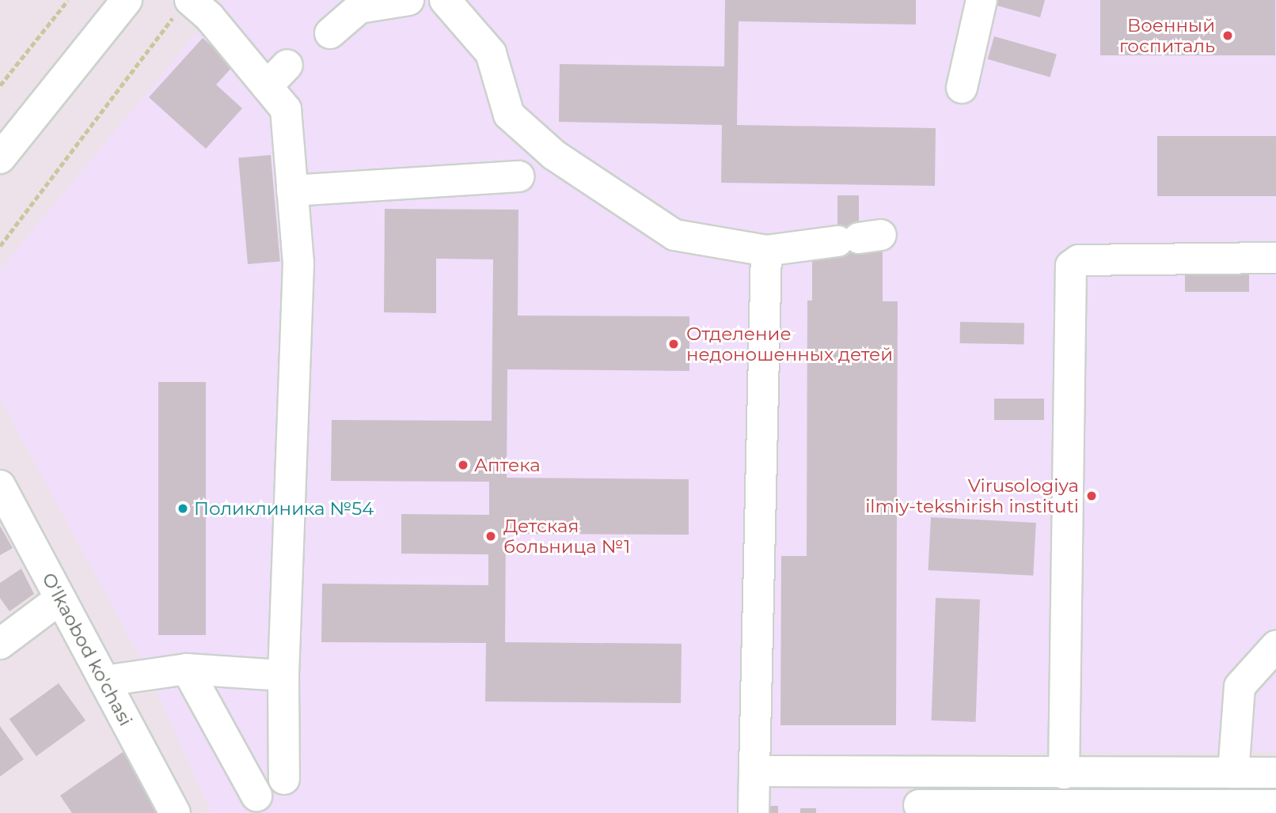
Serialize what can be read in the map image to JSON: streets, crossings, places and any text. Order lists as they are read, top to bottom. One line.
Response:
{"streets":{"street":["Oʻlkaobod ko'chasi"]},"places":["Военный госпиталь","Отделение недоношенных детей","Аптека","Virusologiya ilmiy-tekshirish instituti","Поликлиника №54","Детская больница №1"]}
